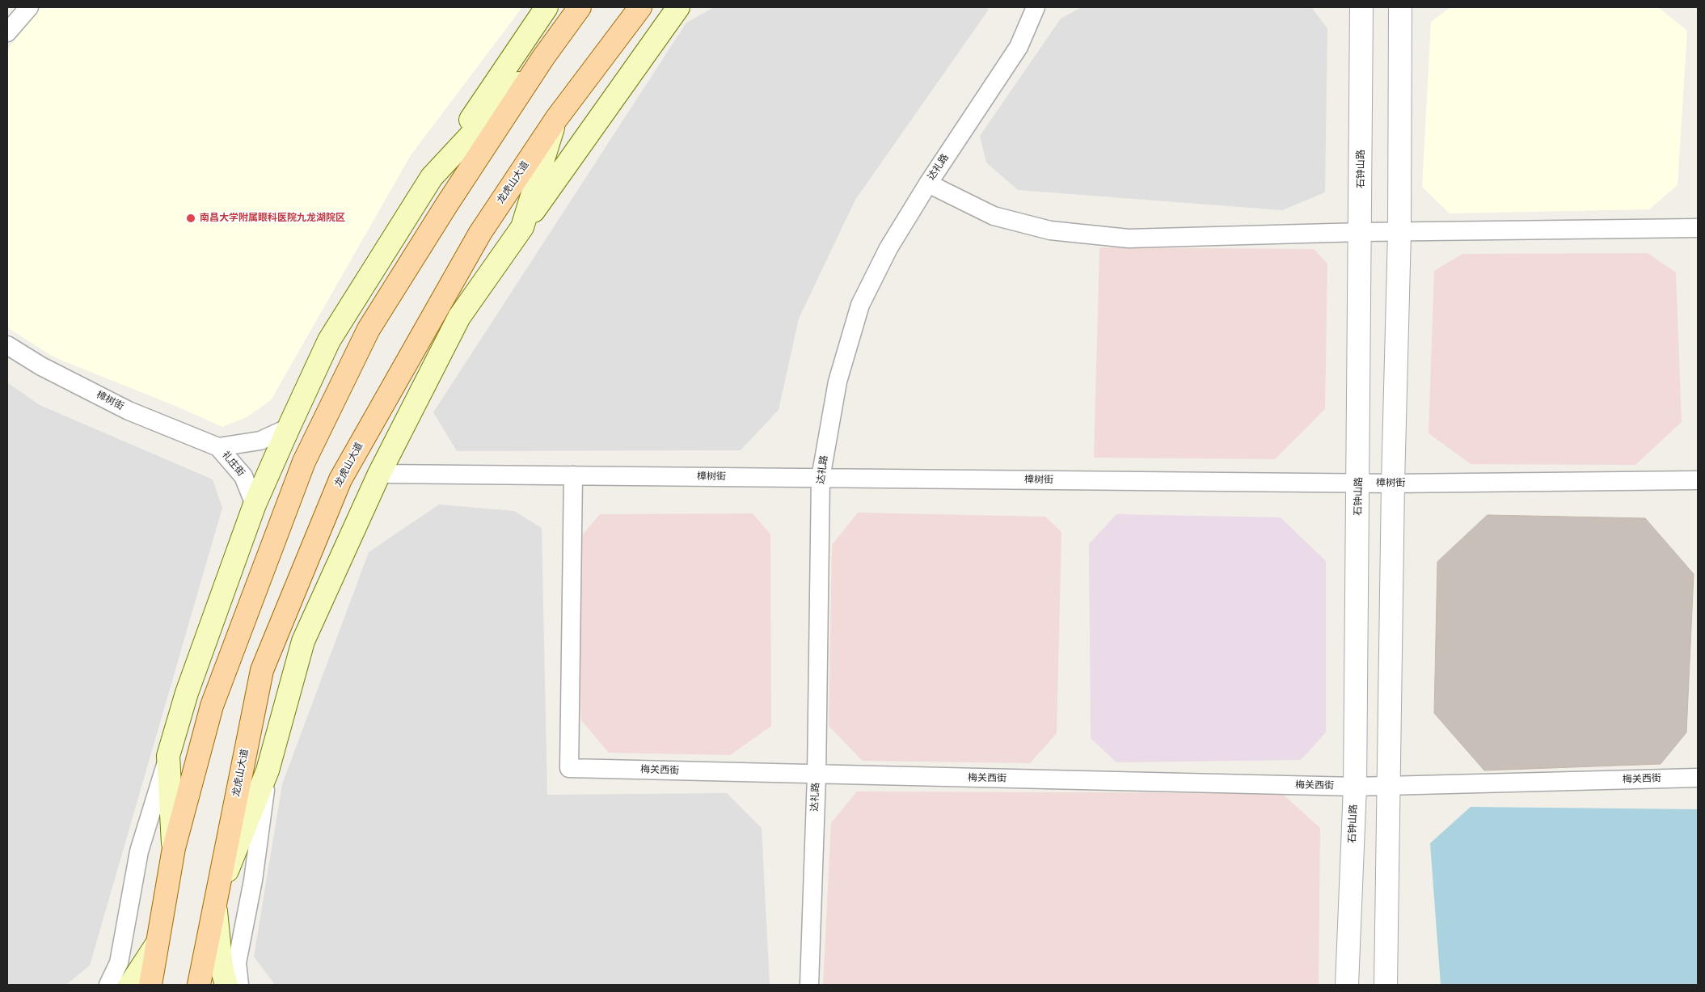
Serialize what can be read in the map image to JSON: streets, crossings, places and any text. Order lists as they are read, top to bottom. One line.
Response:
{"streets":{"main road":["龙虎山大道"],"street":["达礼路","石钟山路","樟树街","礼庄街","梅关西街"]},"crossings":[["达礼路","樟树街"],["达礼路","梅关西街"],["石钟山路","樟树街"],["石钟山路","梅关西街"],["樟树街","礼庄街"],["樟树街","梅关西街"]],"places":["南昌大学附属眼科医院九龙湖院区"]}
